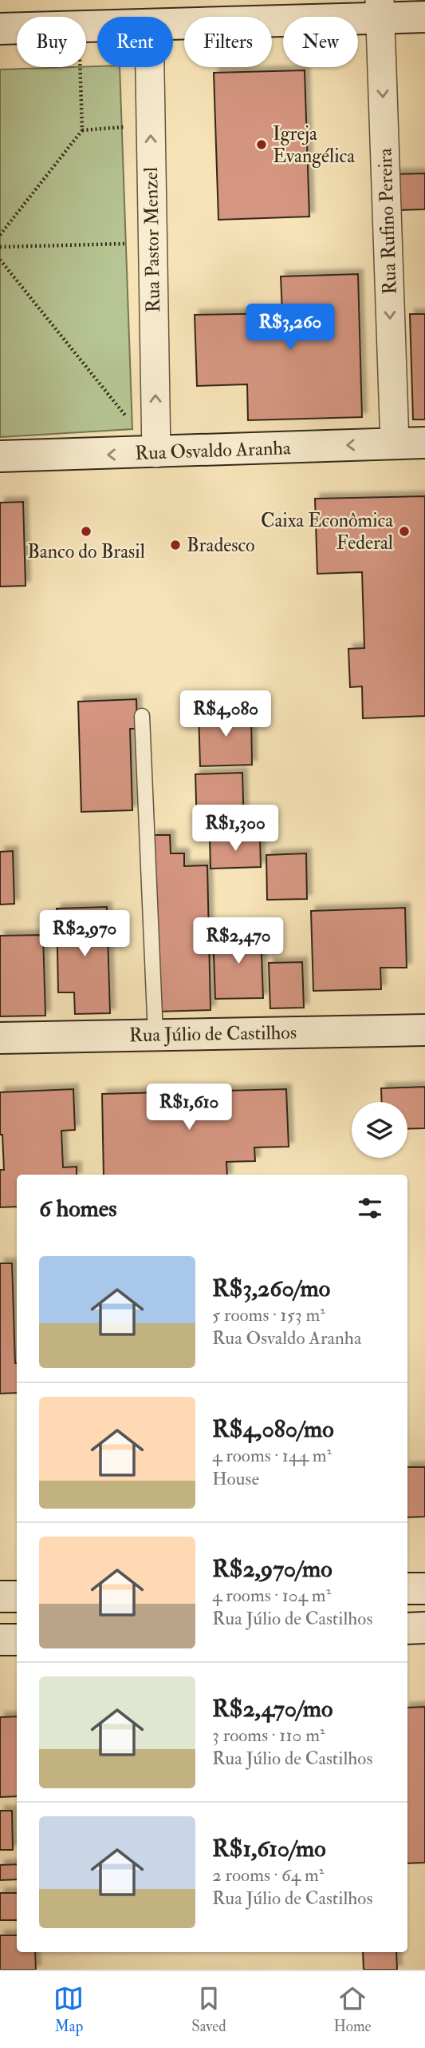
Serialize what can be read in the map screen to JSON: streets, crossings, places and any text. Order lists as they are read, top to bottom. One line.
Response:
{"streets":{"main road":["Rua Osvaldo Aranha","Rua Júlio de Castilhos"],"street":["Rua Rufino Pereira","Rua Pastor Menzel"]},"crossings":[["Rua Rufino Pereira","Rua Osvaldo Aranha"],["Rua Pastor Menzel","Rua Osvaldo Aranha"]],"one_way":["Rua Rufino Pereira","Rua Pastor Menzel","Rua Osvaldo Aranha"],"places":["Igreja Evangélica","Banco do Brasil","Caixa Econômica Federal","Bradesco"],"page":{"chip":["Buy","Rent","Filters","New"],"price":["R$3,260","R$4,080","R$1,300","R$2,970","R$2,470","R$1,610"],"heading":"6 homes","list":[{"name":"R$3,260/mo","note":"5 rooms · 153 m² · Rua Osvaldo Aranha"},{"name":"R$4,080/mo","note":"4 rooms · 144 m² · House"},{"name":"R$2,970/mo","note":"4 rooms · 104 m² · Rua Júlio de Castilhos"},{"name":"R$2,470/mo","note":"3 rooms · 110 m² · Rua Júlio de Castilhos"},{"name":"R$1,610/mo","note":"2 rooms · 64 m² · Rua Júlio de Castilhos"}],"tabs":["Map","Saved","Home"]}}
